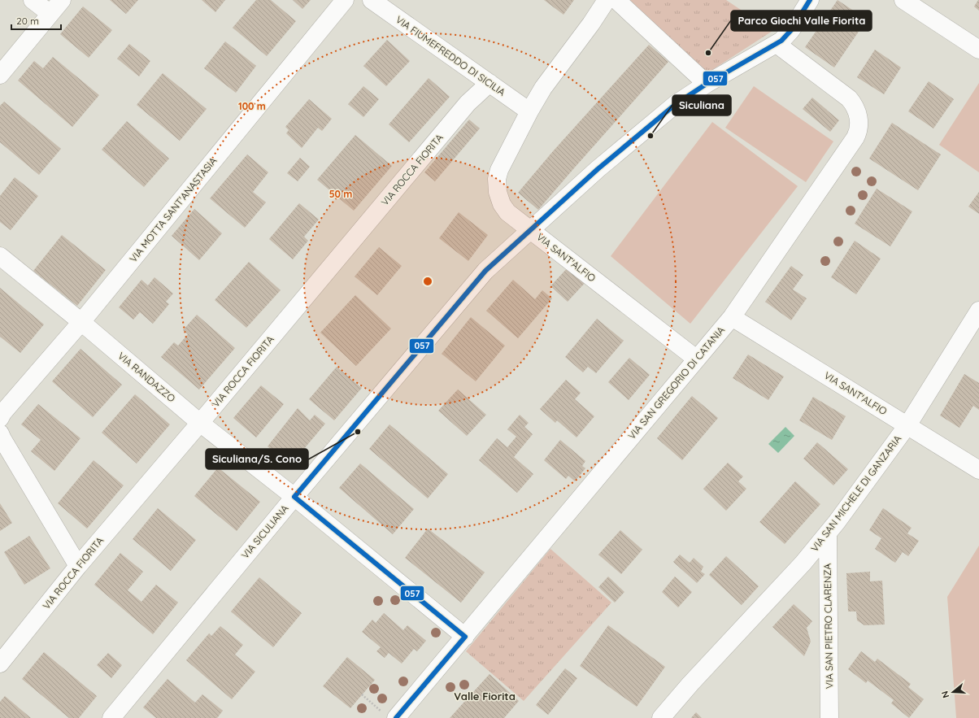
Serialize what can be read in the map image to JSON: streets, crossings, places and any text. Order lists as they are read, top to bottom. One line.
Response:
{"streets":{"street":["VIA FIUMEFREDDO DI SICILIA","VIA ROCCA FIORITA","VIA MOTTA SANT'ANASTASIA","VIA SANT'ALFIO","VIA RANDAZZO","VIA SAN GREGORIO DI CATANIA","VIA SAN MICHELE DI GANZARIA","VIA SICULIANA","VIA SAN PIETRO CLARENZA"]},"crossings":[["VIA FIUMEFREDDO DI SICILIA","VIA ROCCA FIORITA"],["VIA FIUMEFREDDO DI SICILIA","VIA SANT'ALFIO"],["VIA ROCCA FIORITA","VIA RANDAZZO"],["VIA MOTTA SANT'ANASTASIA","VIA RANDAZZO"],["VIA SANT'ALFIO","VIA SAN GREGORIO DI CATANIA"],["VIA SANT'ALFIO","VIA SAN MICHELE DI GANZARIA"],["VIA SANT'ALFIO","VIA SICULIANA"],["VIA RANDAZZO","VIA SAN GREGORIO DI CATANIA"],["VIA RANDAZZO","VIA SICULIANA"],["VIA SAN GREGORIO DI CATANIA","VIA SICULIANA"],["VIA SAN MICHELE DI GANZARIA","VIA SAN PIETRO CLARENZA"]],"districts":["Valle Fiorita"],"places":["Parco Giochi Valle Fiorita","Siculiana","Siculiana/S. Cono"],"lines":["transit line 057"],"scale_bar":"20 m","north":"left","rings":["100 m","50 m"]}
